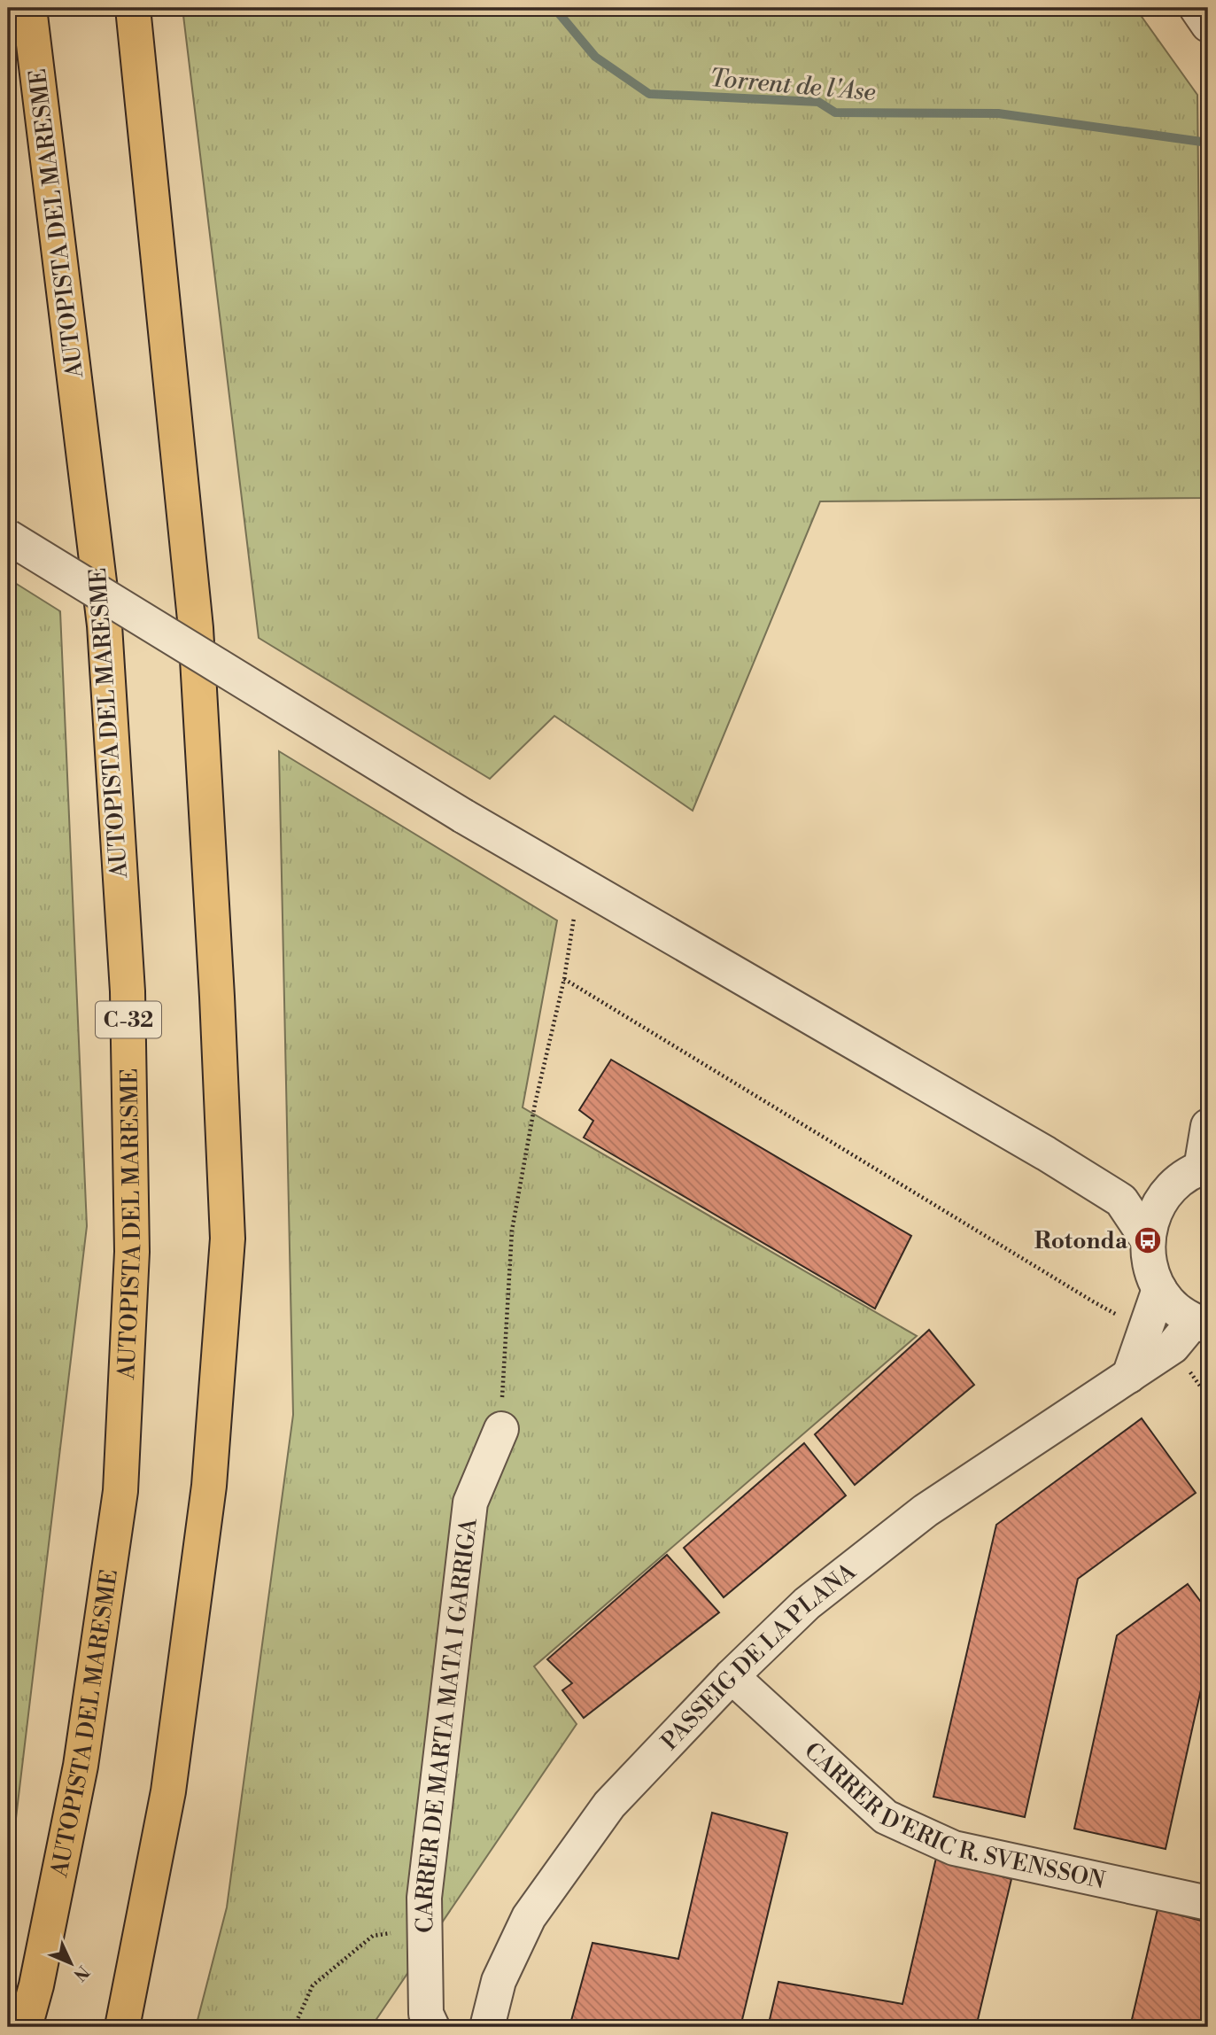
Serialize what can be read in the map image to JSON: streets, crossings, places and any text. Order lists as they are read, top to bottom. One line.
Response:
{"streets":{"highway":["AUTOPISTA DEL MARESME","C-32"],"street":["PASSEIG DE LA PLANA","CARRER DE MARTA MATA I GARRIGA","CARRER D'ERIC R. SVENSSON"]},"crossings":[["PASSEIG DE LA PLANA","CARRER D'ERIC R. SVENSSON"]],"water":["Torrent de l'Ase"],"places":{"bus stop":["Rotonda"]},"north":"bottom right"}
